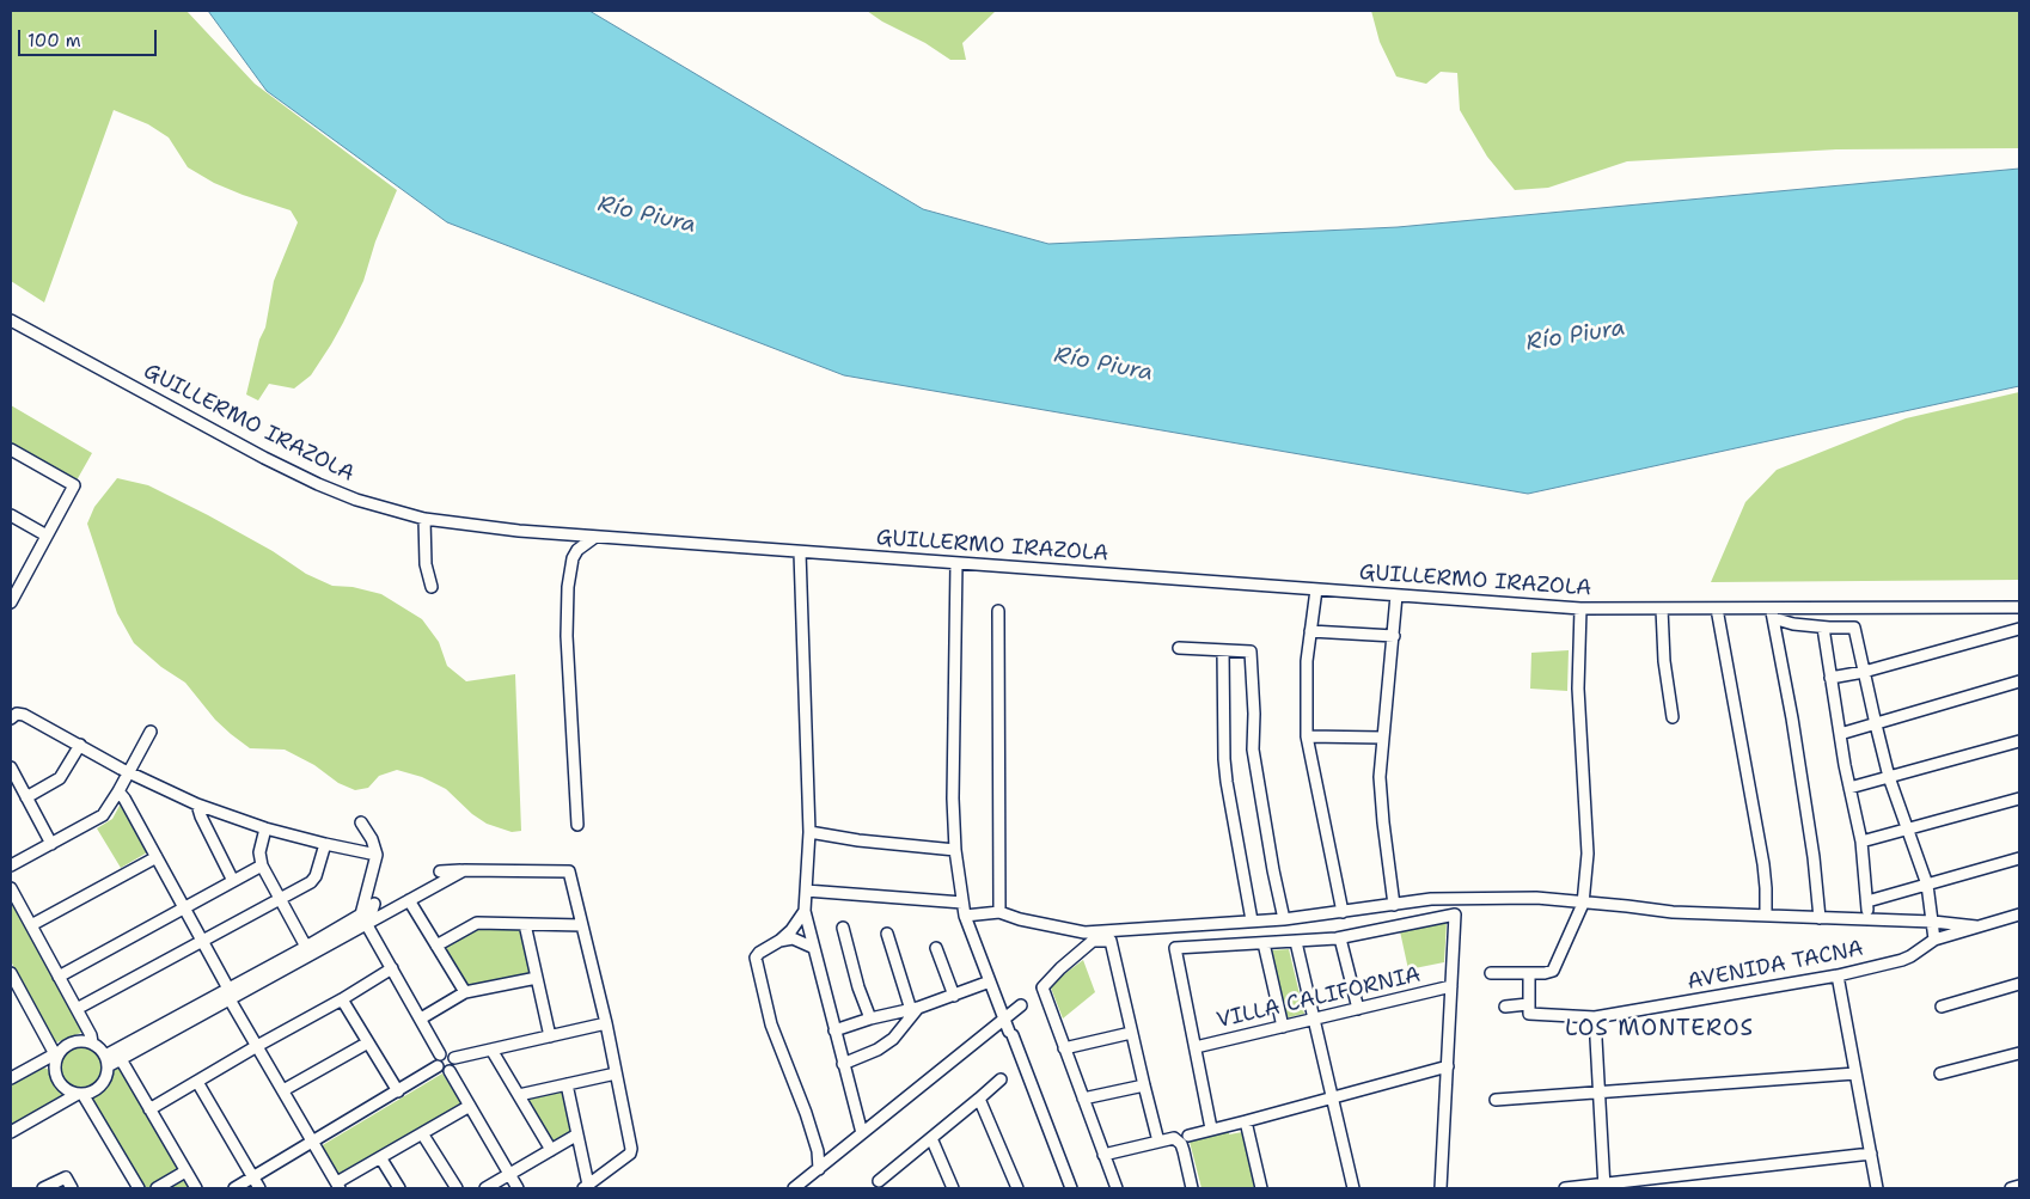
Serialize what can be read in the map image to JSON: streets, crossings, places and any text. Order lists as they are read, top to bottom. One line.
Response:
{"streets":{"street":["GUILLERMO IRAZOLA","AVENIDA TACNA","VILLA CALIFORNIA"]},"districts":["LOS MONTEROS"],"water":["Río Piura"],"scale_bar":"100 m"}
